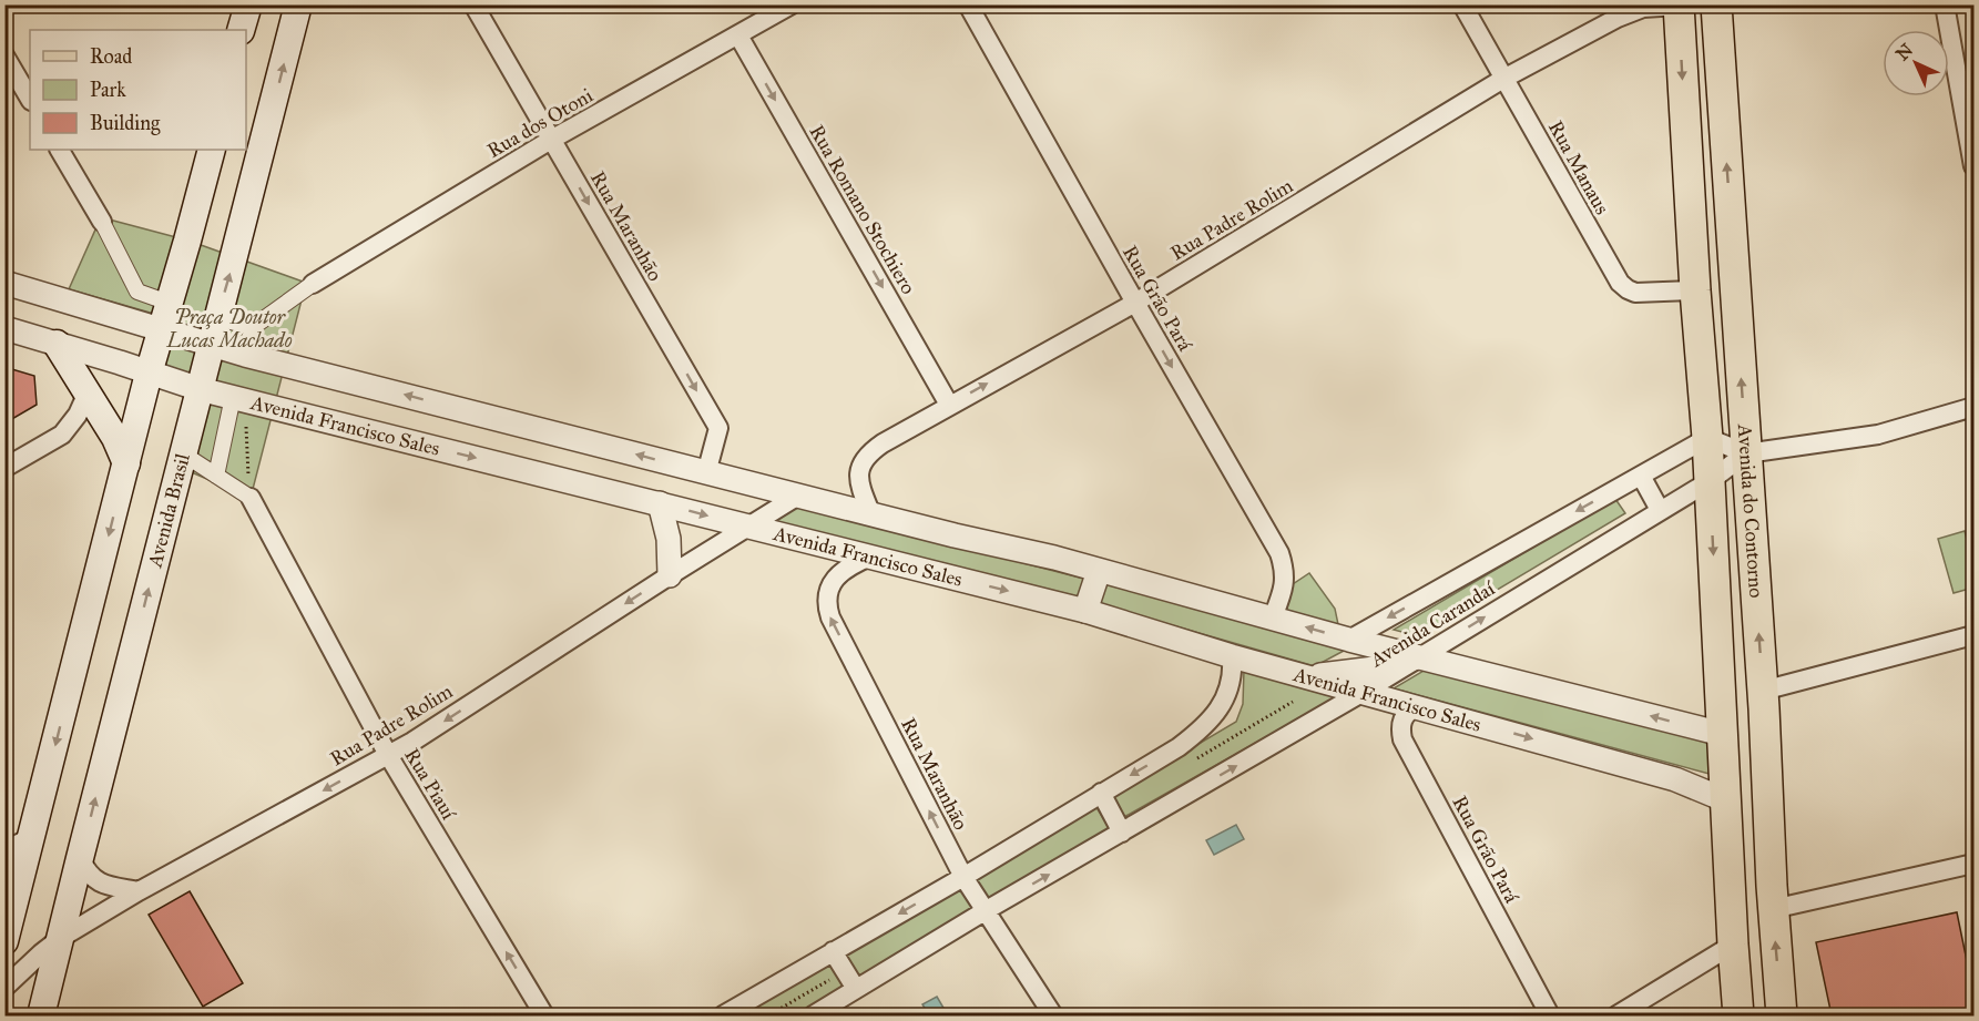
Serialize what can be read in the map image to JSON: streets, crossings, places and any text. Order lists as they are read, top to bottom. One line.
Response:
{"streets":{"main road":["Avenida Brasil","Avenida do Contorno"],"street":["Rua dos Otoni","Rua Manaus","Rua Romano Stochiero","Rua Padre Rolim","Rua Maranhão","Rua Grão Pará","Avenida Francisco Sales","Avenida Carandaí","Rua Piauí"]},"crossings":[["Rua dos Otoni","Rua Romano Stochiero"],["Rua dos Otoni","Rua Maranhão"],["Rua Manaus","Rua Padre Rolim"],["Rua Manaus","Avenida do Contorno"],["Rua Romano Stochiero","Rua Padre Rolim"],["Rua Padre Rolim","Rua Grão Pará"],["Rua Padre Rolim","Avenida Francisco Sales"],["Rua Padre Rolim","Avenida Brasil"],["Rua Padre Rolim","Avenida do Contorno"],["Rua Padre Rolim","Rua Piauí"],["Rua Maranhão","Avenida Francisco Sales"],["Rua Maranhão","Avenida Carandaí"],["Rua Grão Pará","Avenida Francisco Sales"],["Avenida Francisco Sales","Avenida Brasil"],["Avenida Francisco Sales","Avenida do Contorno"],["Avenida Francisco Sales","Avenida Carandaí"],["Avenida do Contorno","Avenida Carandaí"]],"one_way":["Rua Romano Stochiero","Rua Piauí"],"parks":["Praça Doutor Lucas Machado"],"legend":["Road","Park","Building"],"north":"top left"}
